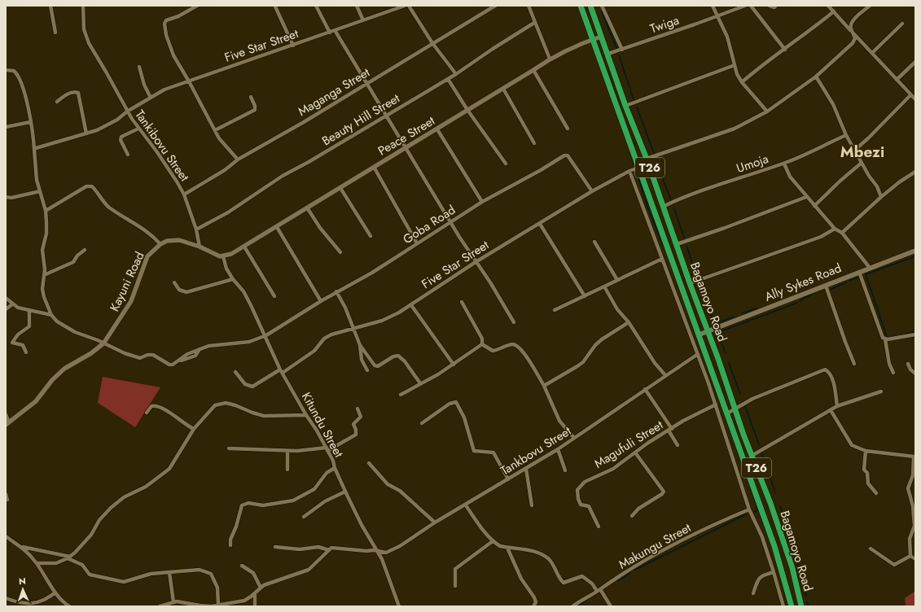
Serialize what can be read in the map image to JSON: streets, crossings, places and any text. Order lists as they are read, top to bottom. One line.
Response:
{"streets":{"highway":["T26","Bagamoyo Road"],"main road":["Ally Sykes Road"],"street":["Twiga","Five Star Street","Maganga Street","Beauty Hill Street","Peace Street","Tankibovu Street","Umoja","Goba Road","Kayuni Road","Kitundu Street","Magufuli Street","Tankbovu Street","Makungu Street"]},"crossings":[["Twiga","Bagamoyo Road"],["Five Star Street","Tankibovu Street"],["Five Star Street","Goba Road"],["Five Star Street","Bagamoyo Road"],["Five Star Street","Kitundu Street"],["Maganga Street","Tankibovu Street"],["Beauty Hill Street","Tankibovu Street"],["Peace Street","Kayuni Road"],["Peace Street","Bagamoyo Road"],["Peace Street","Kitundu Street"],["Tankibovu Street","Kayuni Road"],["Umoja","Bagamoyo Road"],["Goba Road","Kayuni Road"],["Goba Road","Kitundu Street"],["Kayuni Road","Kitundu Street"],["Ally Sykes Road","Bagamoyo Road"],["Kitundu Street","Tankbovu Street"]],"districts":["Mbezi"],"north":"top"}
